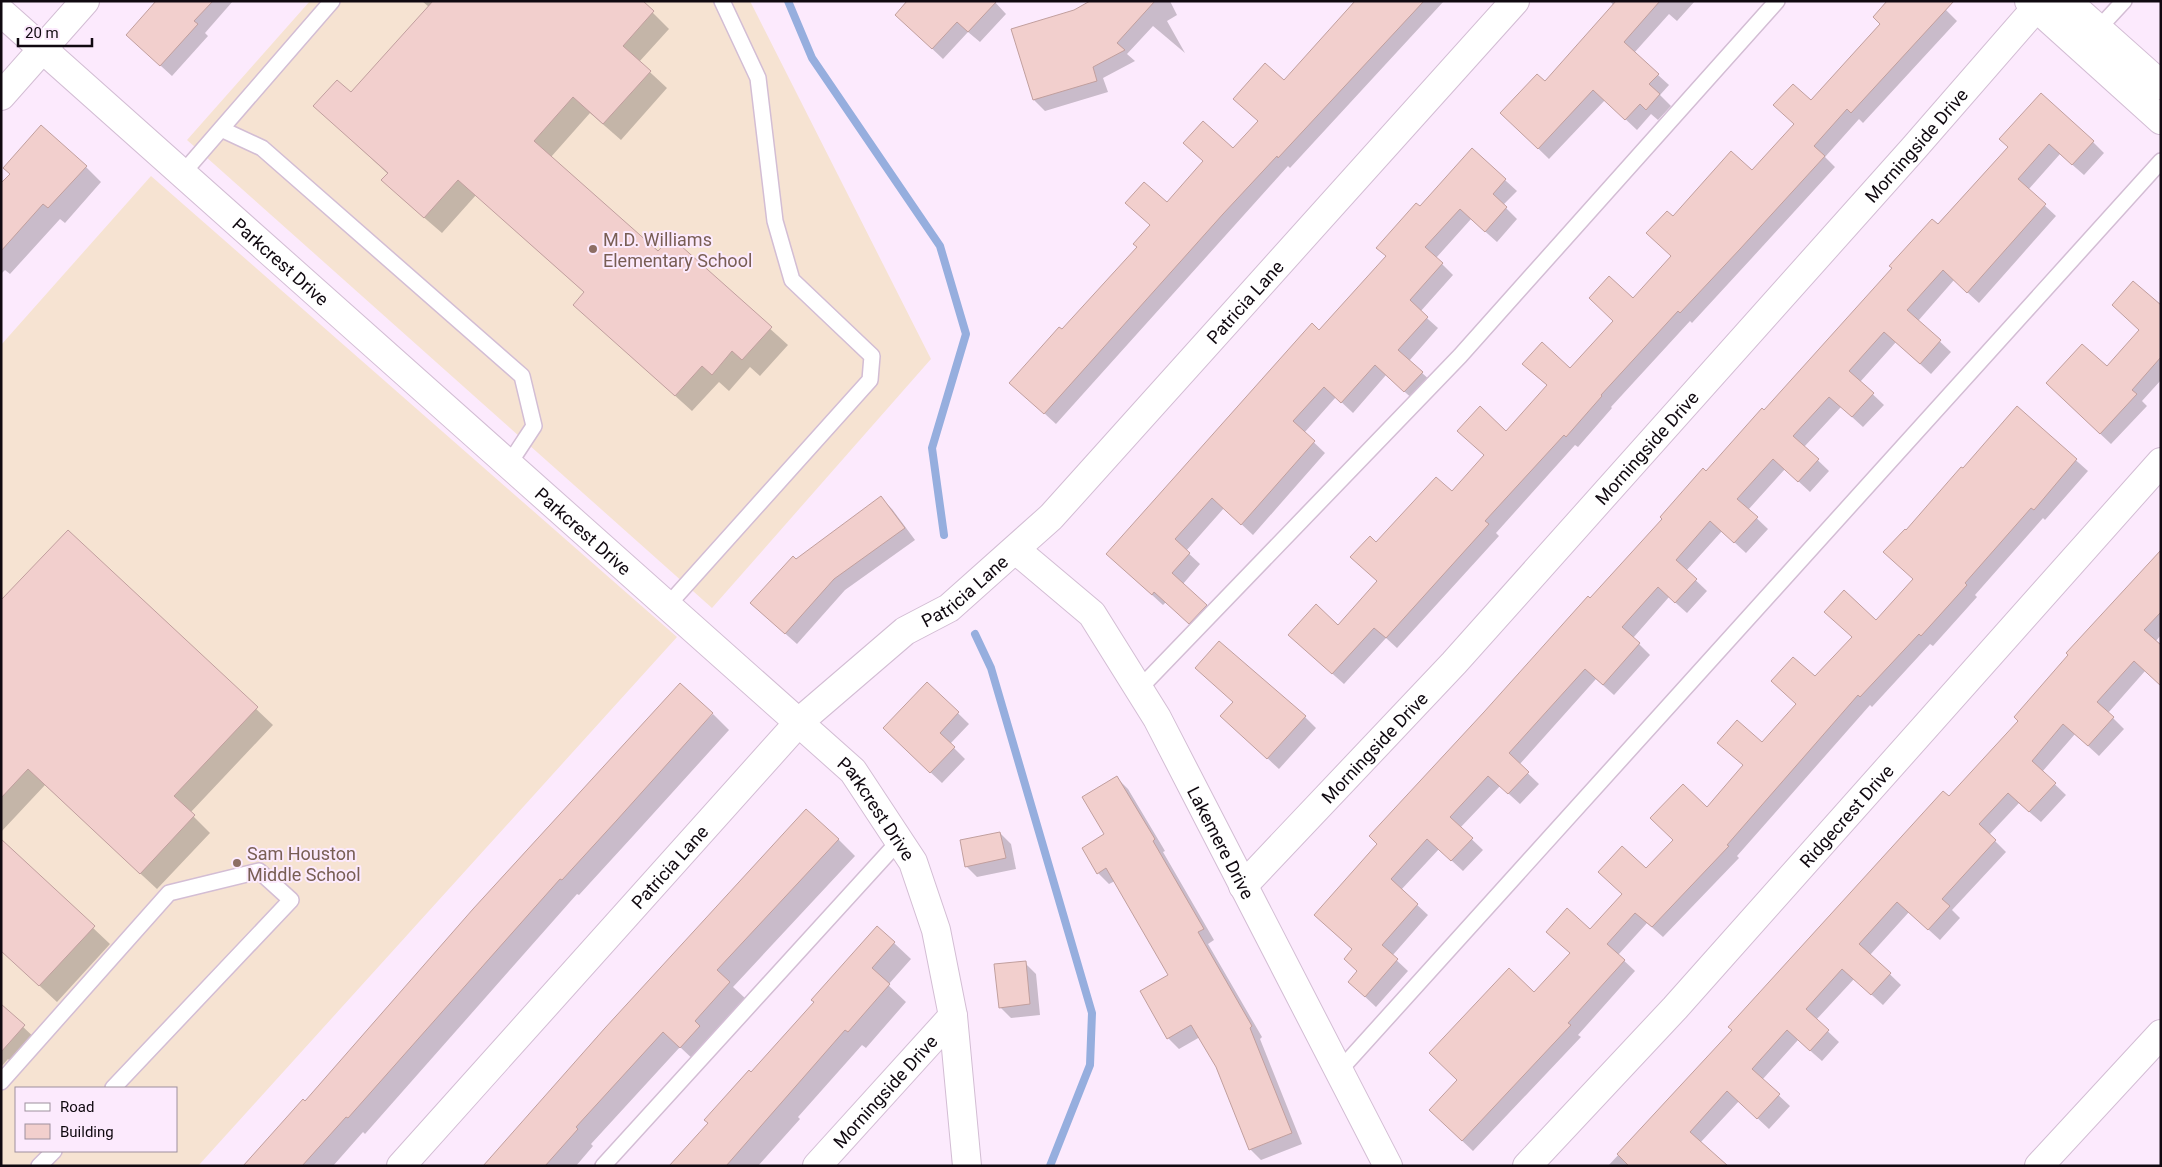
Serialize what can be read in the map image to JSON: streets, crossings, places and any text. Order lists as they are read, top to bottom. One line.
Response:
{"streets":{"street":["Morningside Drive","Parkcrest Drive","Patricia Lane","Ridgecrest Drive","Lakemere Drive"]},"crossings":[["Morningside Drive","Parkcrest Drive"],["Morningside Drive","Lakemere Drive"],["Parkcrest Drive","Patricia Lane"],["Patricia Lane","Lakemere Drive"]],"places":["M.D. Williams Elementary School","Sam Houston Middle School"],"legend":["Road","Building"],"scale_bar":"20 m"}
